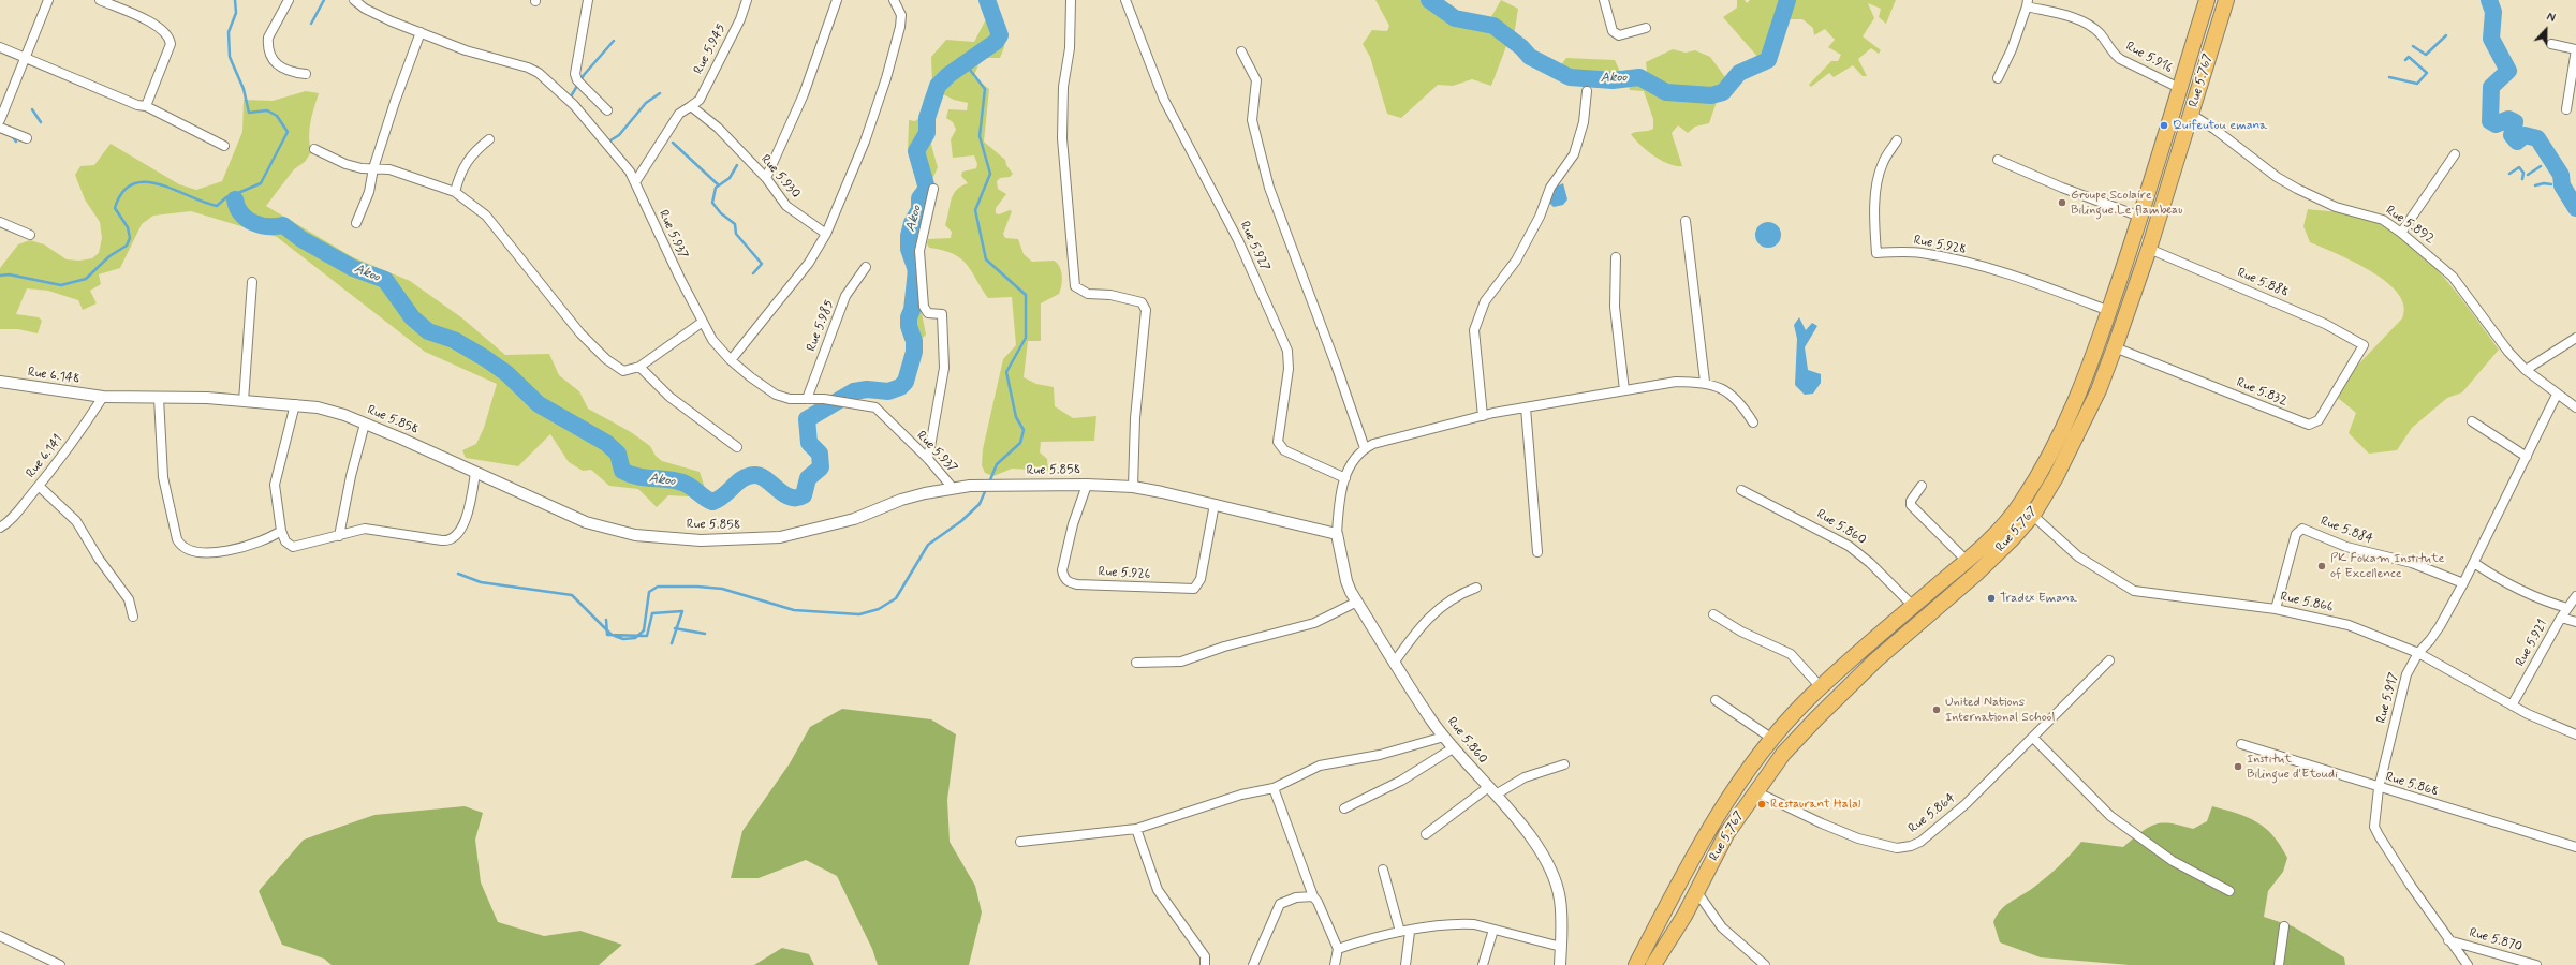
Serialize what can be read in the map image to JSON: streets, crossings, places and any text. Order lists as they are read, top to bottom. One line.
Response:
{"streets":{"highway":["Rue 5.767"],"street":["Rue 5.945","Rue 5.916","Rue 5.930","Rue 5.892","Rue 5.937","Rue 5.928","Rue 5.927","Rue 5.888","Rue 5.985","Rue 6.148","Rue 5.832","Rue 5.858","Rue 6.141","Rue 5.860","Rue 5.884","Rue 5.926","Rue 5.866","Rue 5.921","Rue 5.917","Rue 5.868","Rue 5.864","Rue 5.870"]},"crossings":[["Rue 5.945","Rue 5.930"],["Rue 5.767","Rue 5.892"],["Rue 5.767","Rue 5.888"],["Rue 5.767","Rue 5.832"],["Rue 5.767","Rue 5.866"],["Rue 5.767","Rue 5.864"],["Rue 5.892","Rue 5.917"],["Rue 5.937","Rue 5.985"],["Rue 5.937","Rue 5.858"],["Rue 5.888","Rue 5.832"],["Rue 6.148","Rue 5.858"],["Rue 6.148","Rue 6.141"],["Rue 5.858","Rue 6.141"],["Rue 5.858","Rue 5.860"],["Rue 5.858","Rue 5.926"],["Rue 5.884","Rue 5.866"],["Rue 5.884","Rue 5.917"],["Rue 5.866","Rue 5.921"],["Rue 5.866","Rue 5.917"],["Rue 5.917","Rue 5.868"],["Rue 5.917","Rue 5.870"]],"water":["Akoo"],"places":["Quifeutou emana","Groupe Scolaire Bilingue Le flambeau","PK Fokam Institute of Excellence","Tradex Emana","United Nations International School","Institut Bilingue d'Etoudi","Restaurant Halal"],"north":"top"}
